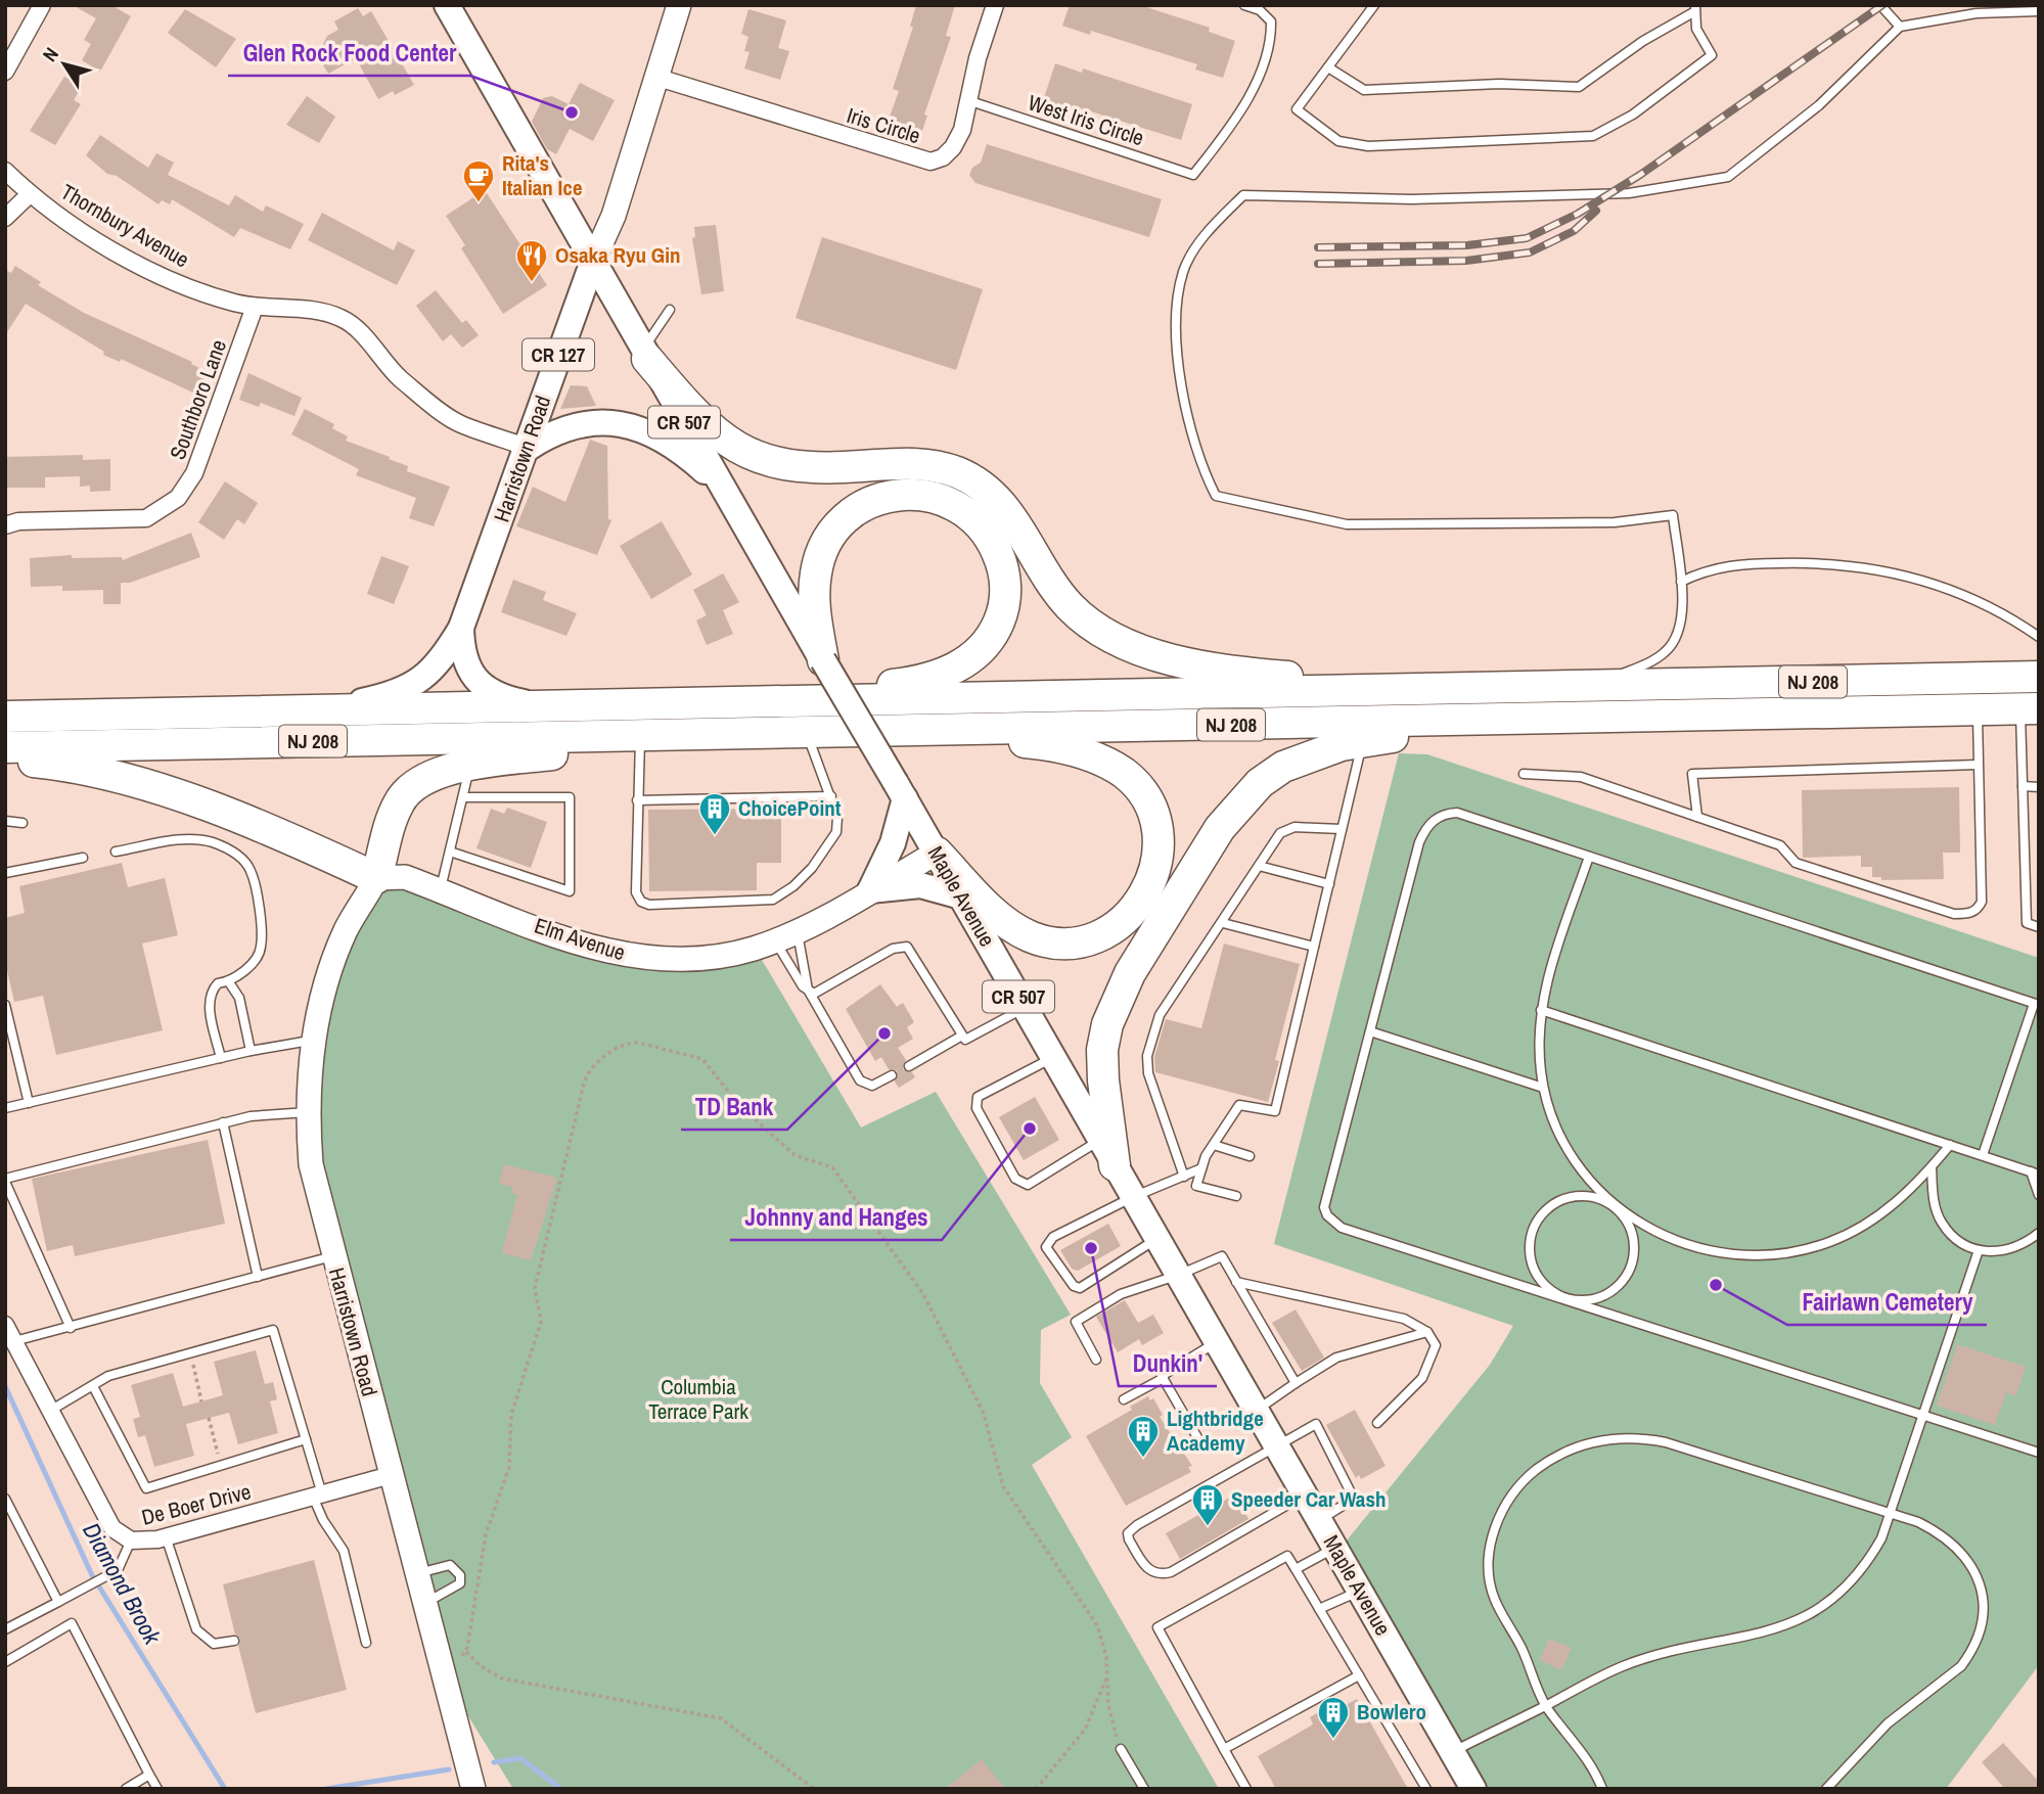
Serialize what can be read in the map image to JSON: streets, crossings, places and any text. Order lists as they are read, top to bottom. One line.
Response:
{"streets":{"highway":["NJ 208"],"main road":["CR 127","CR 507","Harristown Road","Maple Avenue"],"street":["Iris Circle","Thornbury Avenue","Southboro Lane","Elm Avenue","De Boer Drive"],"lane":["West Iris Circle"]},"crossings":[["West Iris Circle","Iris Circle"],["Iris Circle","Harristown Road"],["Thornbury Avenue","Southboro Lane"],["Thornbury Avenue","Harristown Road"],["Harristown Road","Maple Avenue"],["Harristown Road","Elm Avenue"],["Harristown Road","De Boer Drive"],["Maple Avenue","Elm Avenue"]],"water":["Diamond Brook"],"parks":["Columbia Terrace Park"],"places":{"other":["Glen Rock Food Center","TD Bank","Johnny and Hanges","Dunkin'","Fairlawn Cemetery"],"cafe":["Rita's Italian Ice"],"restaurant":["Osaka Ryu Gin"],"building":["ChoicePoint","Lightbridge Academy","Speeder Car Wash","Bowlero"]},"north":"top left"}
